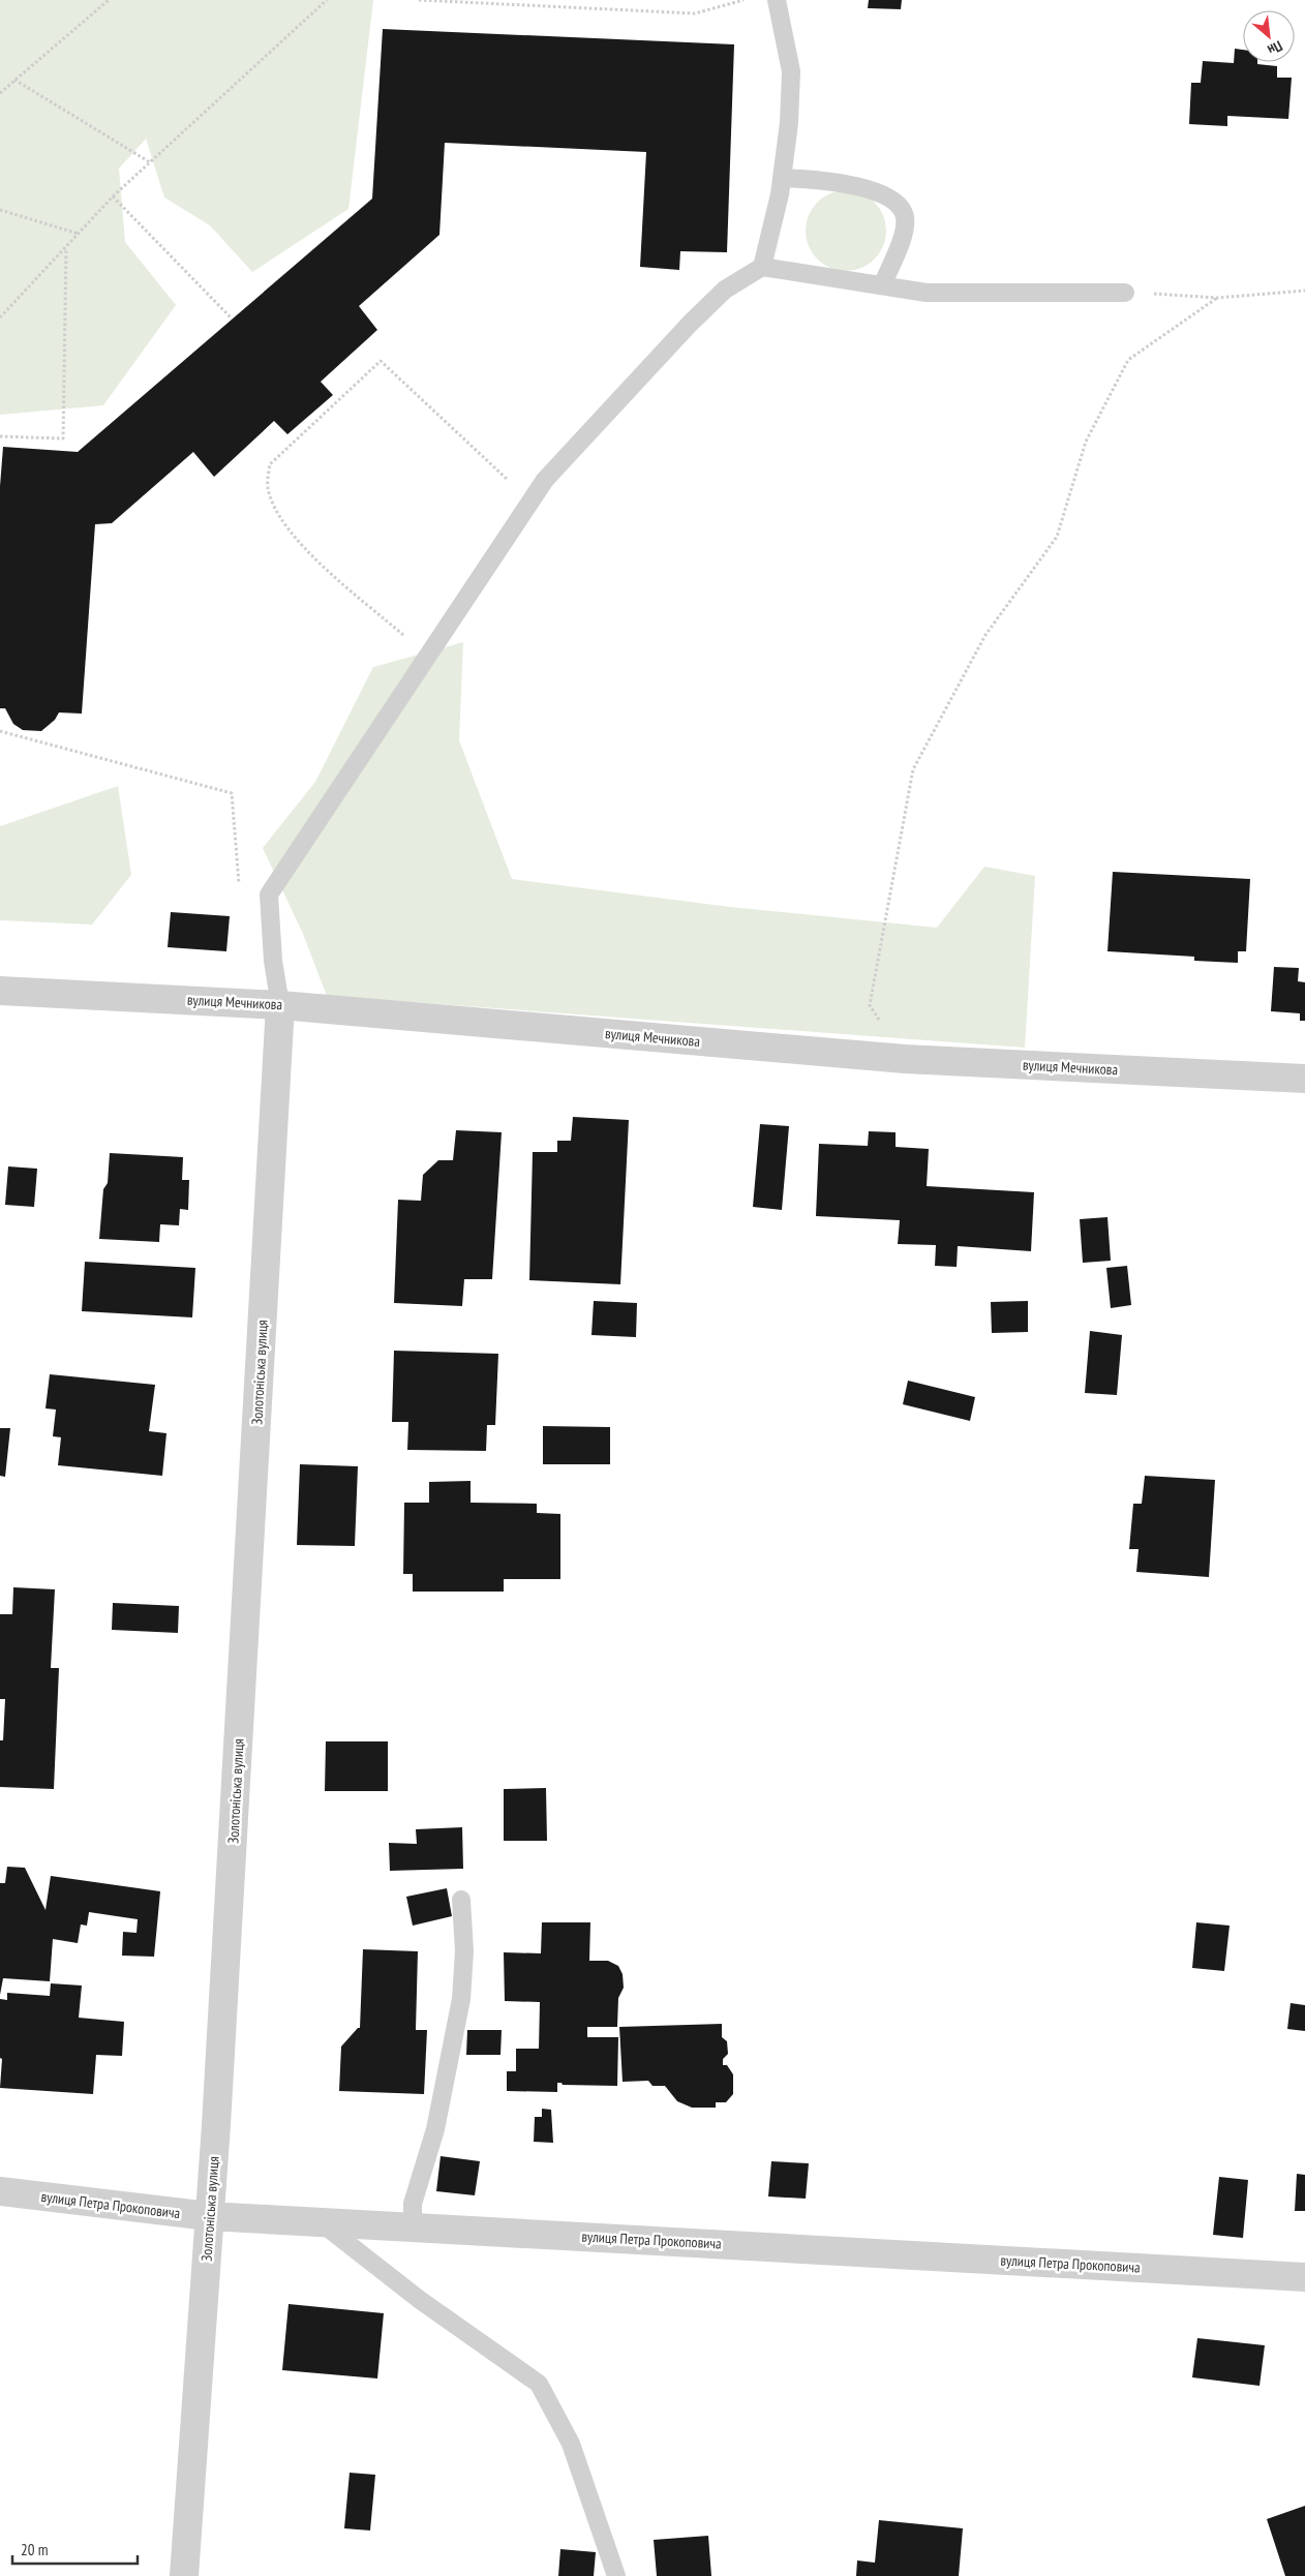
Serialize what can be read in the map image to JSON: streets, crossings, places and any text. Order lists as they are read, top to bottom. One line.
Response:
{"streets":{"street":["вулиця Мечникова","Золотоніська вулиця","вулиця Петра Прокоповича"]},"crossings":[["вулиця Мечникова","Золотоніська вулиця"],["Золотоніська вулиця","вулиця Петра Прокоповича"]],"scale_bar":"20 m","north":"bottom right"}
